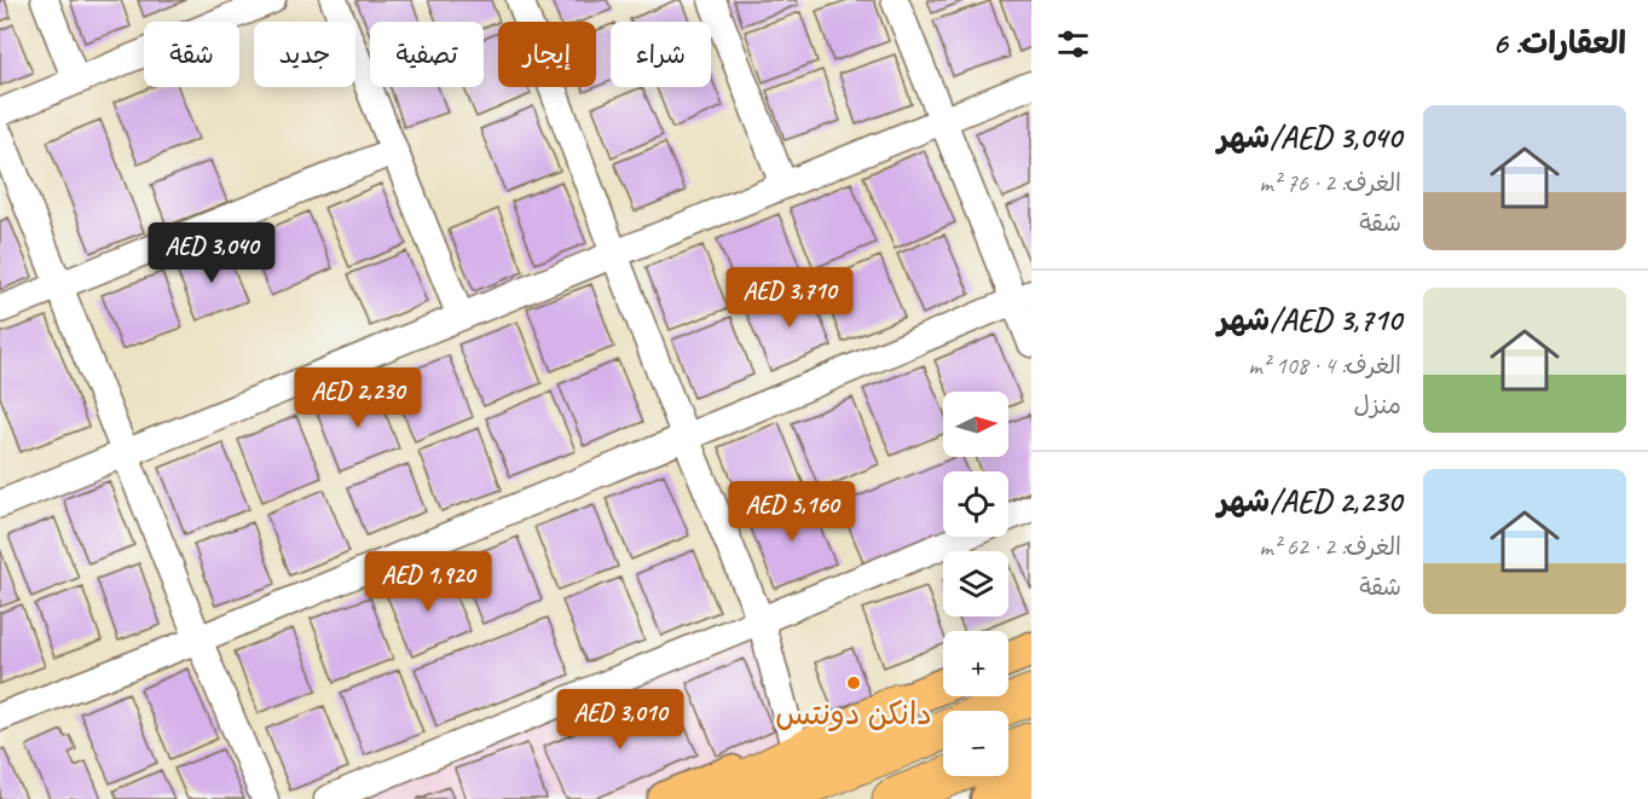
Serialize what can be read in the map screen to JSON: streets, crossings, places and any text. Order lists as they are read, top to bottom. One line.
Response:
{"places":["دانكن دونتس"],"north":"right","page":{"heading":"العقارات: 6","chip":["شراء","إيجار","تصفية","جديد","شقة"],"list":[{"name":"AED 3,040/شهر","note":"الغرف: 2 · 76 m² · شقة"},{"name":"AED 3,710/شهر","note":"الغرف: 4 · 108 m² · منزل"},{"name":"AED 2,230/شهر","note":"الغرف: 2 · 62 m² · شقة"}],"price":["AED 3,040","AED 3,710","AED 2,230","AED 5,160","AED 1,920","AED 3,010"],"map_buttons":["+","−"]}}
